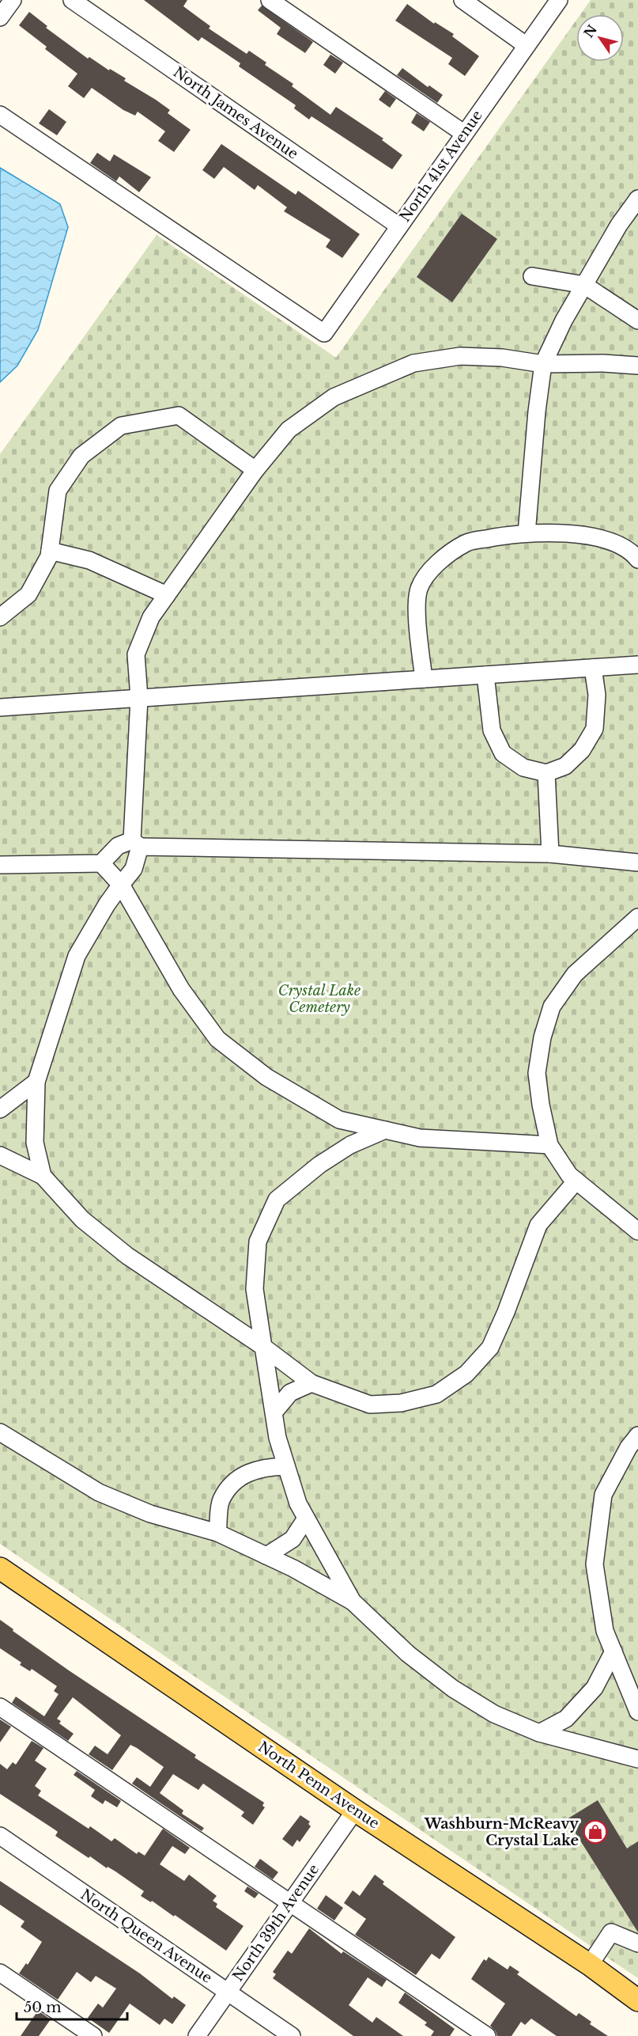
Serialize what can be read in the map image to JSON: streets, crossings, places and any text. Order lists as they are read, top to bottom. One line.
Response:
{"streets":{"main road":["North Penn Avenue"],"street":["North James Avenue","North 41st Avenue","North 39th Avenue","North Queen Avenue"]},"crossings":[["North James Avenue","North 41st Avenue"],["North Penn Avenue","North 39th Avenue"],["North 39th Avenue","North Queen Avenue"]],"parks":["Crystal Lake Cemetery"],"places":{"shop":["Washburn-McReavy Crystal Lake"]},"scale_bar":"50 m","north":"top left"}
